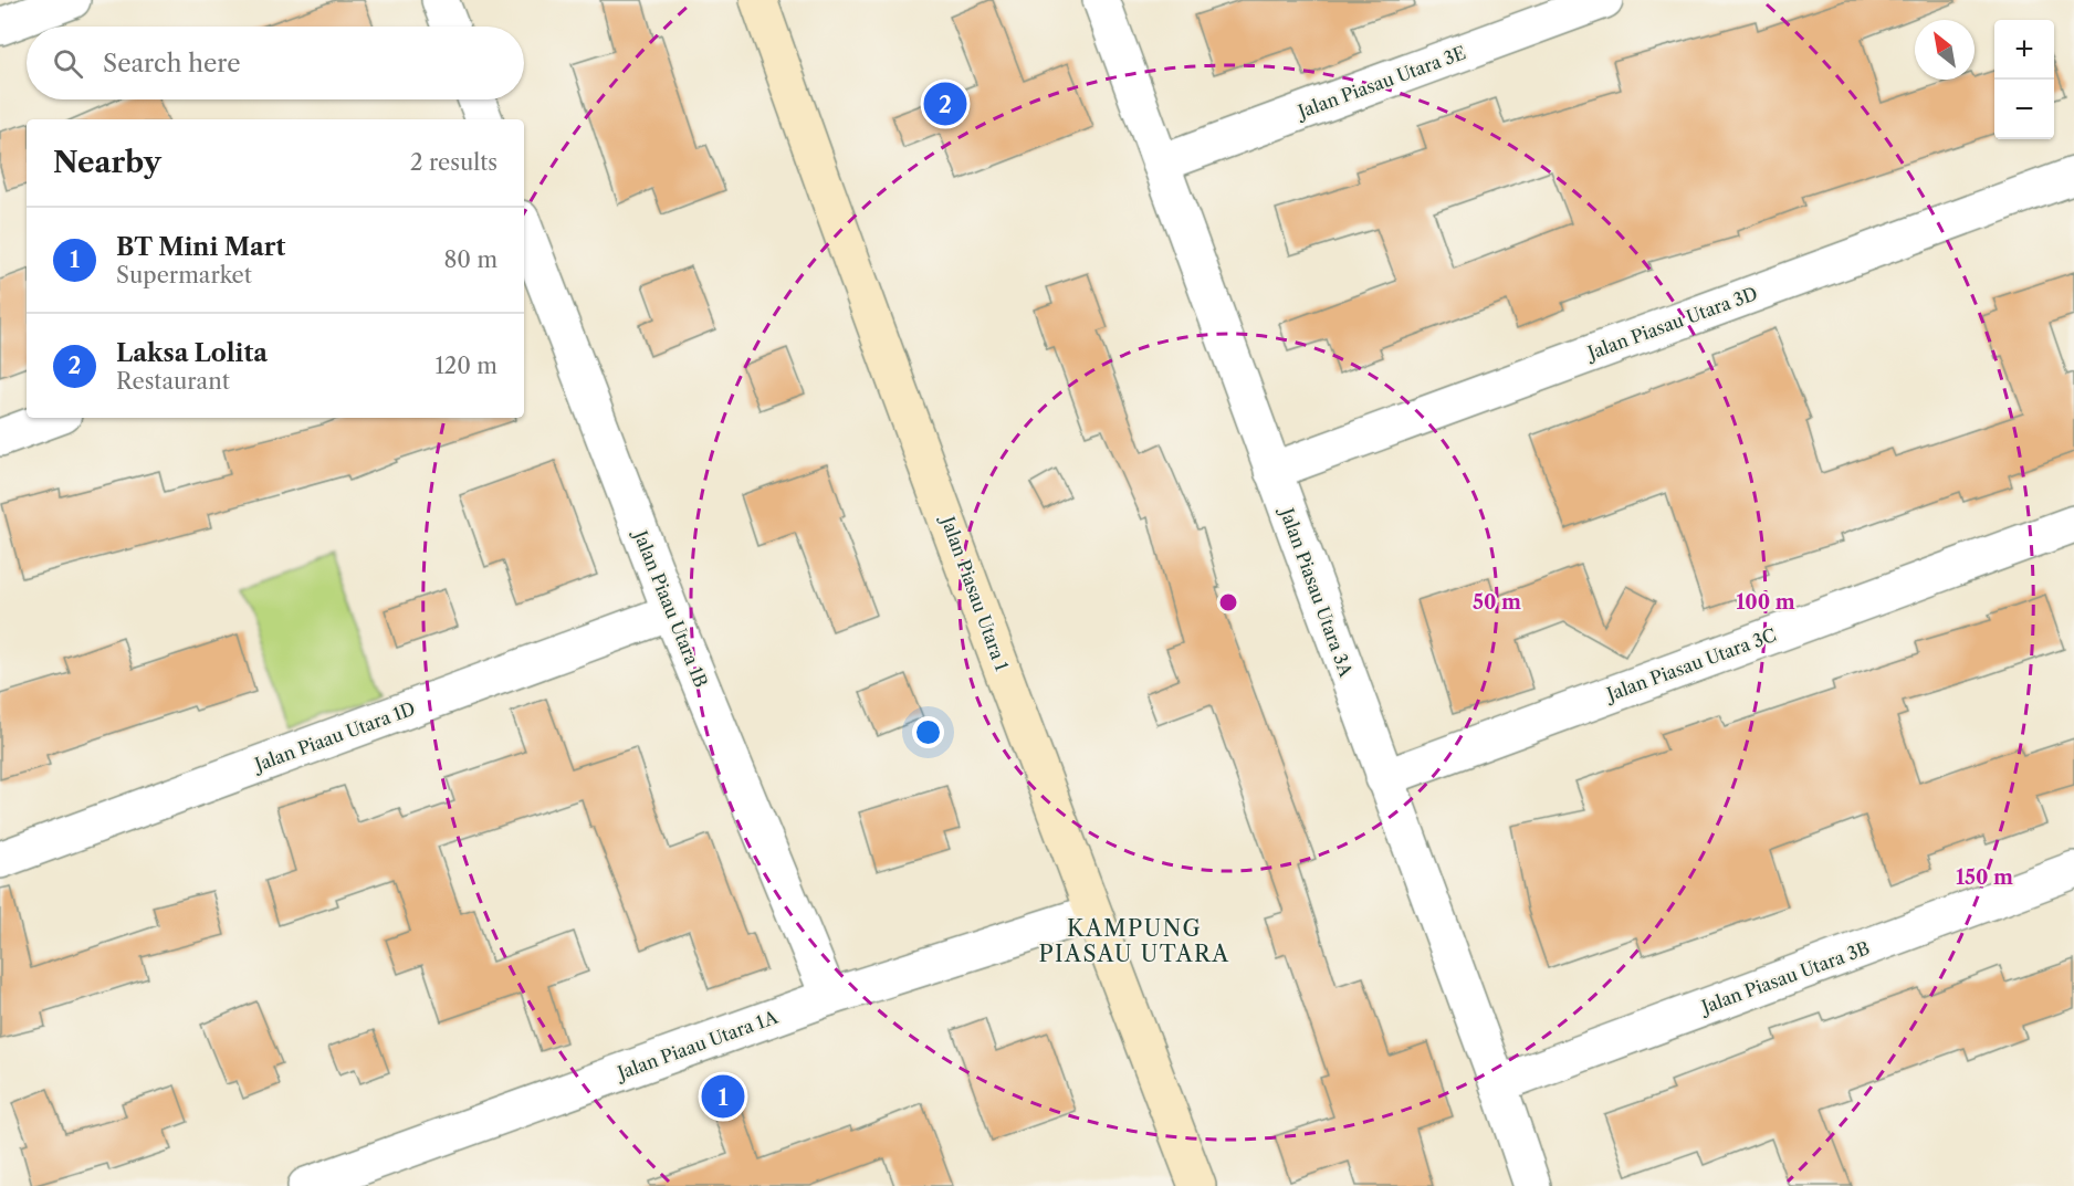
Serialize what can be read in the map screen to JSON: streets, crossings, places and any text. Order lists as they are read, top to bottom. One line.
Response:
{"streets":{"street":["Jalan Piasau Utara 3E","Jalan Piasau Utara 3D","Jalan Piasau Utara 3A","Jalan Piasau Utara 1","Jalan Piaau Utara 1B","Jalan Piasau Utara 3C","Jalan Piaau Utara 1D","Jalan Piasau Utara 3B","Jalan Piaau Utara 1A"]},"crossings":[["Jalan Piasau Utara 3E","Jalan Piasau Utara 3A"],["Jalan Piasau Utara 3D","Jalan Piasau Utara 3A"],["Jalan Piasau Utara 3A","Jalan Piasau Utara 3C"],["Jalan Piasau Utara 3A","Jalan Piasau Utara 3B"],["Jalan Piasau Utara 1","Jalan Piaau Utara 1A"],["Jalan Piaau Utara 1B","Jalan Piaau Utara 1D"],["Jalan Piaau Utara 1B","Jalan Piaau Utara 1A"]],"districts":["KAMPUNG PIASAU UTARA"],"north":"top left","page":{"map_buttons":["+","−"],"search":"Search here","pins":["2","1"],"heading":["Nearby","2 results"],"list":[{"mark":"1","name":"BT Mini Mart","note":"Supermarket","value":"80 m"},{"mark":"2","name":"Laksa Lolita","note":"Restaurant","value":"120 m"}]},"rings":["50 m","100 m","150 m"]}
